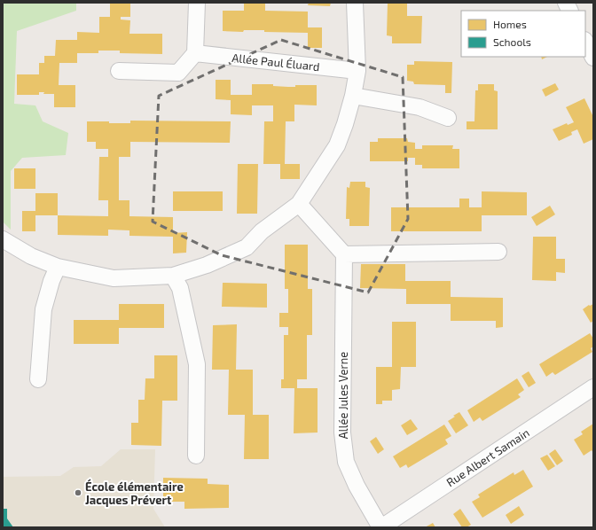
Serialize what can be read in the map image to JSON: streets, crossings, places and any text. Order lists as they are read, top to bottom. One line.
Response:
{"streets":{"street":["Allée Paul Éluard","Allée Jules Verne","Rue Albert Samain"]},"crossings":[["Allée Jules Verne","Rue Albert Samain"]],"places":["École élémentaire Jacques Prévert"],"legend":["Homes","Schools"]}
